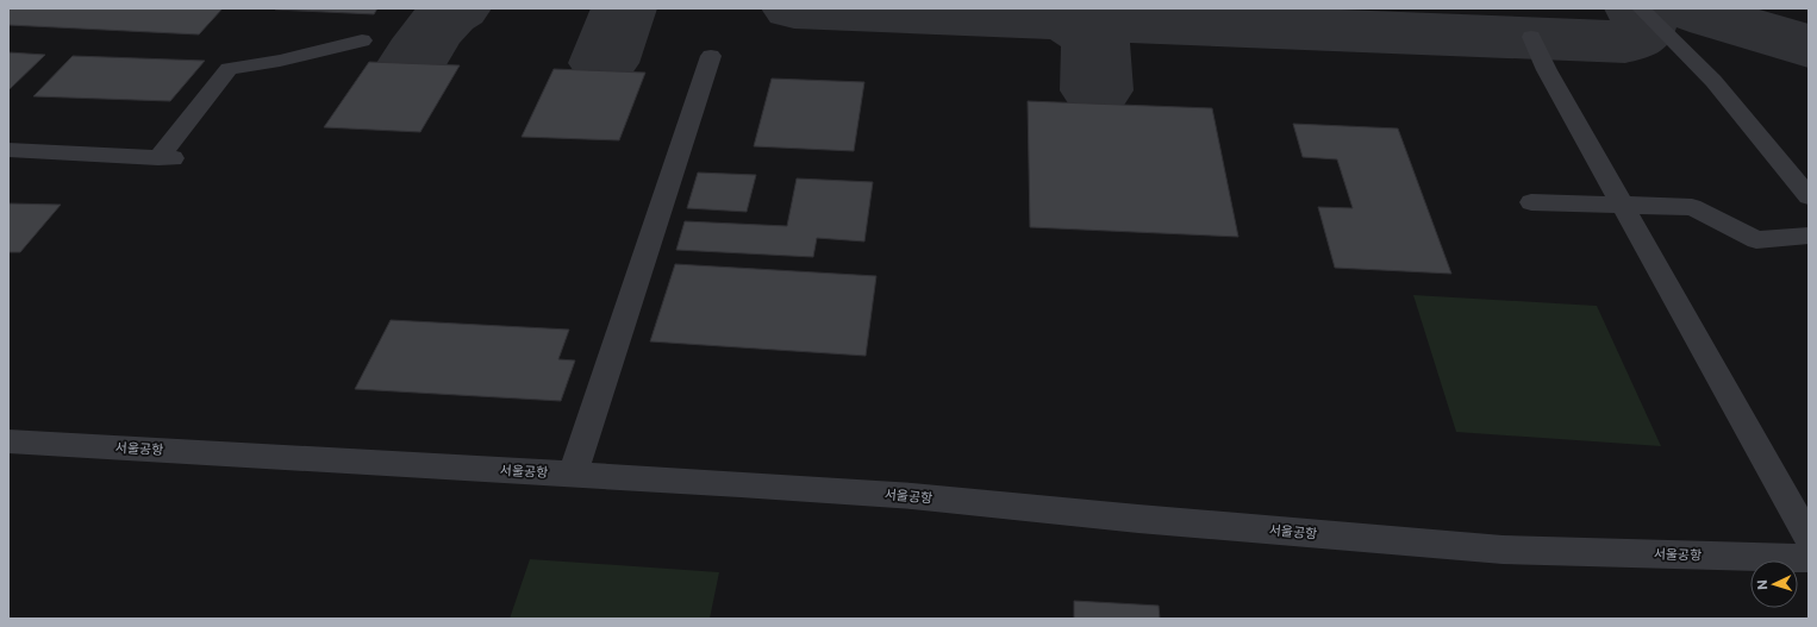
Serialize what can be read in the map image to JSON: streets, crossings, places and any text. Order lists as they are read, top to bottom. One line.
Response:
{"streets":{"lane":["서울공항"]},"north":"left"}
